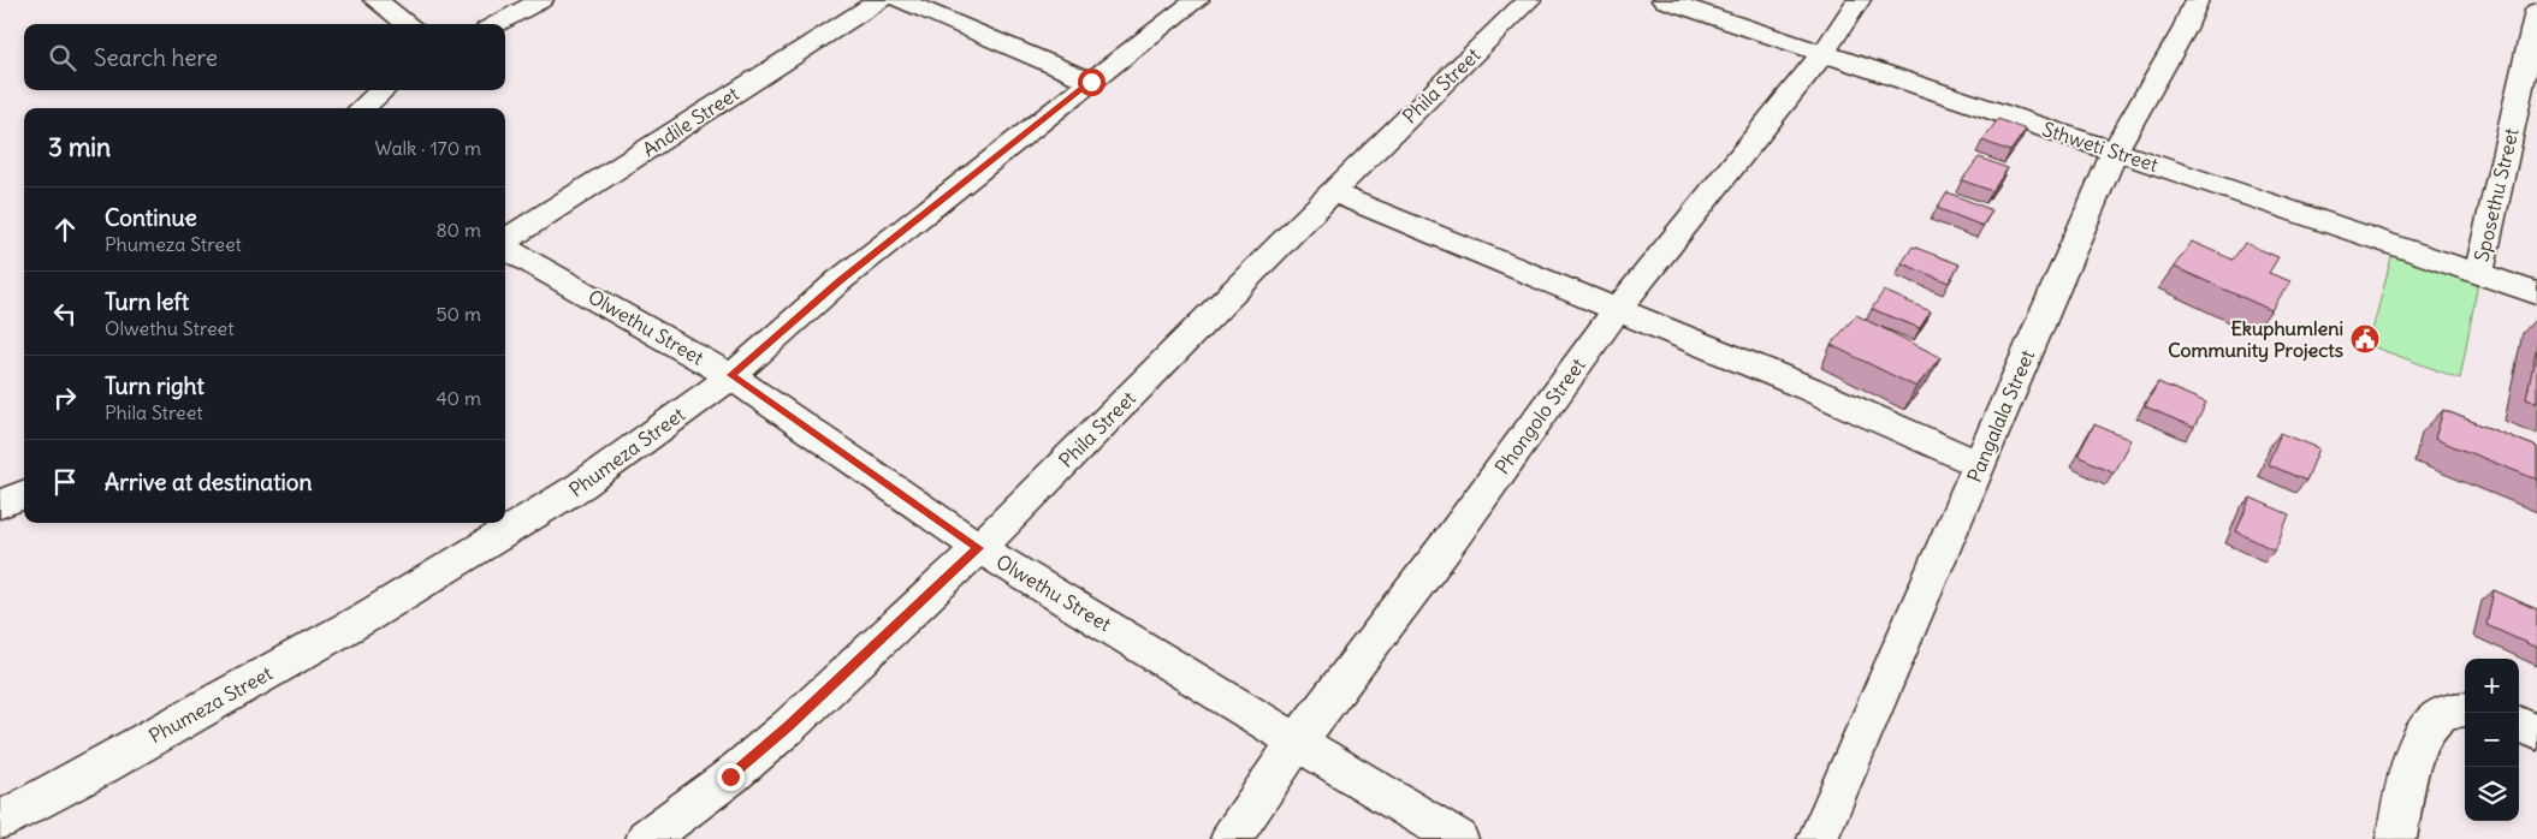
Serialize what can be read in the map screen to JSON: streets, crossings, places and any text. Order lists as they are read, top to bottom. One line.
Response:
{"streets":{"street":["Phila Street","Andile Street","Sthweti Street","Sposethu Street","Olwethu Street","Phongolo Street","Pangalala Street","Phumeza Street"]},"crossings":[["Phila Street","Olwethu Street"],["Sthweti Street","Sposethu Street"],["Sthweti Street","Phongolo Street"],["Sthweti Street","Pangalala Street"],["Olwethu Street","Phongolo Street"],["Olwethu Street","Phumeza Street"]],"places":{"public building":["Ekuphumleni Community Projects"]},"page":{"search":"Search here","heading":["3 min","Walk · 170 m"],"list":[["Continue","Phumeza Street","80 m"],["Turn left","Olwethu Street","50 m"],["Turn right","Phila Street","40 m"],"Arrive at destination"],"map_buttons":["+","−"]}}
